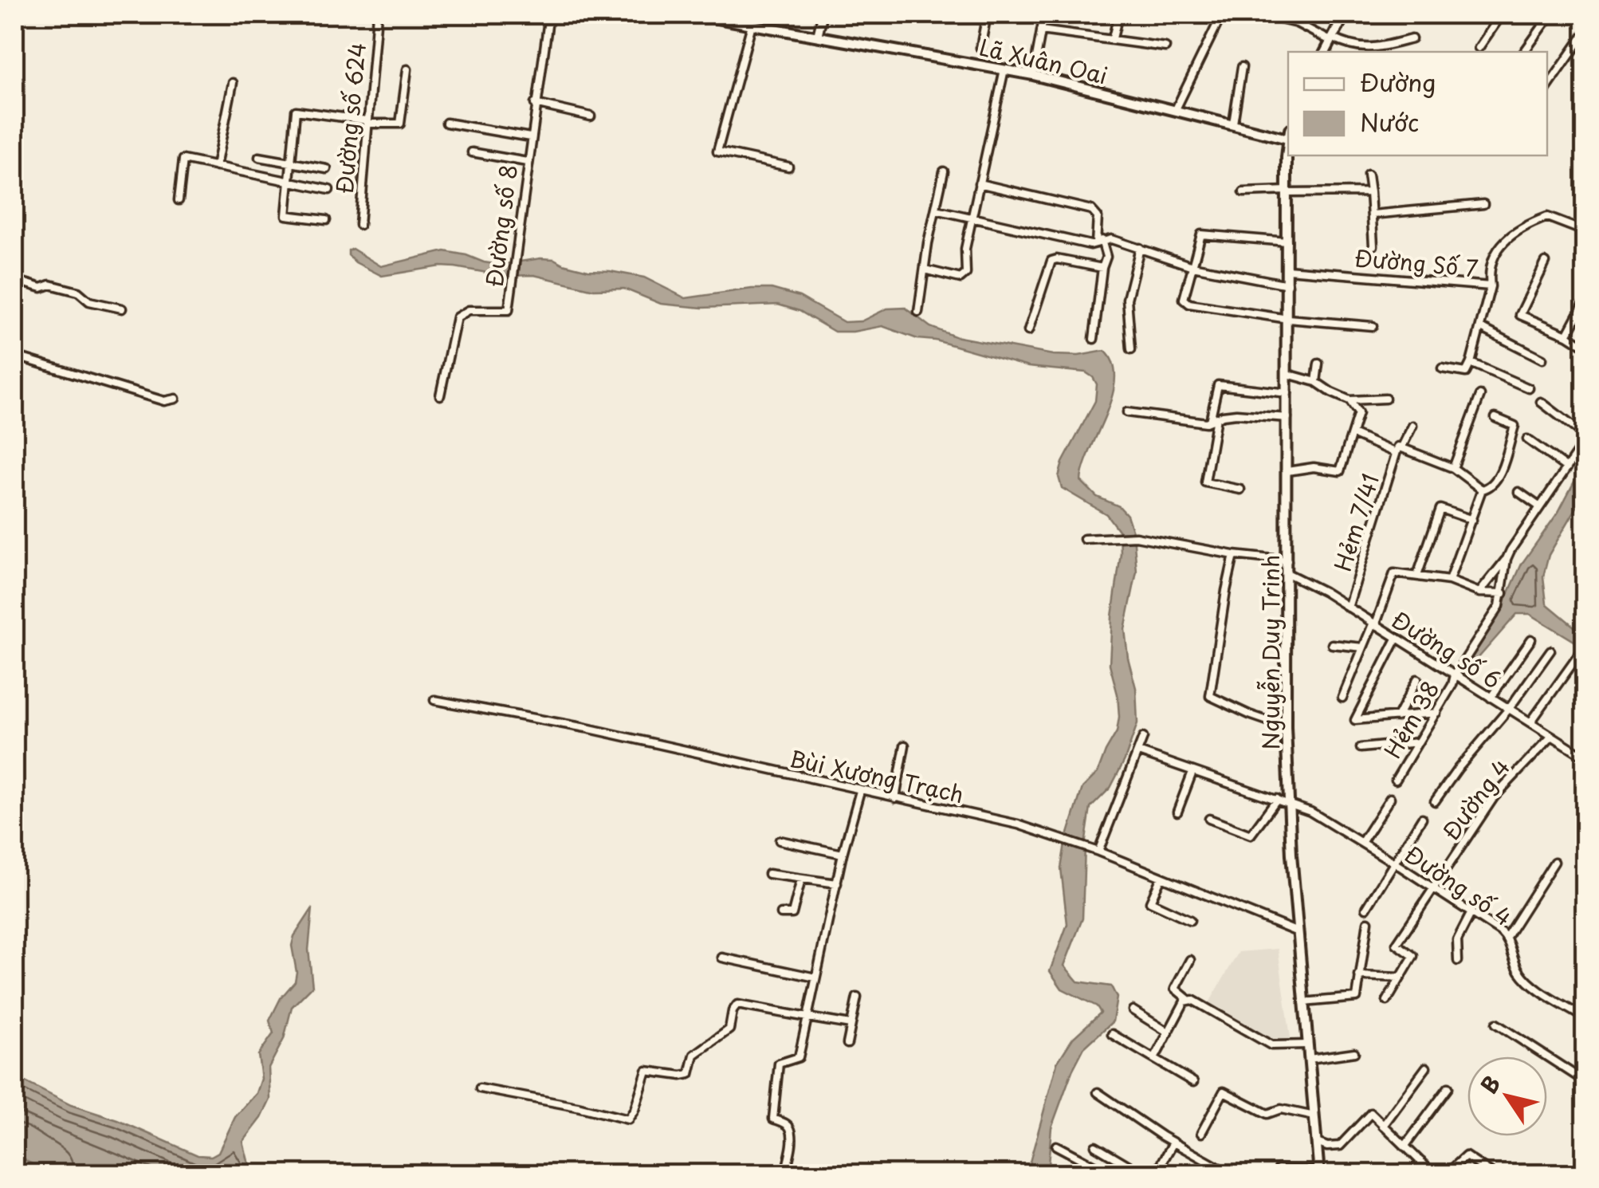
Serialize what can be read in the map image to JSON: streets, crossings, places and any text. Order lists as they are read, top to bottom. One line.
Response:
{"streets":{"main road":["Lã Xuân Oai","Nguyễn Duy Trinh"],"street":["Đường số 624","Đường số 8","Đường Số 7","Hẻm 7/41","Đường số 6","Hẻm 38","Bùi Xương Trạch","Đường 4","Đường số 4"]},"crossings":[["Đường Số 7","Nguyễn Duy Trinh"],["Hẻm 7/41","Đường số 6"],["Đường số 6","Nguyễn Duy Trinh"],["Đường số 6","Hẻm 38"],["Đường số 6","Đường 4"],["Nguyễn Duy Trinh","Bùi Xương Trạch"],["Nguyễn Duy Trinh","Đường số 4"],["Đường 4","Đường số 4"]],"legend":["Đường","Nước"],"north":"top left"}
